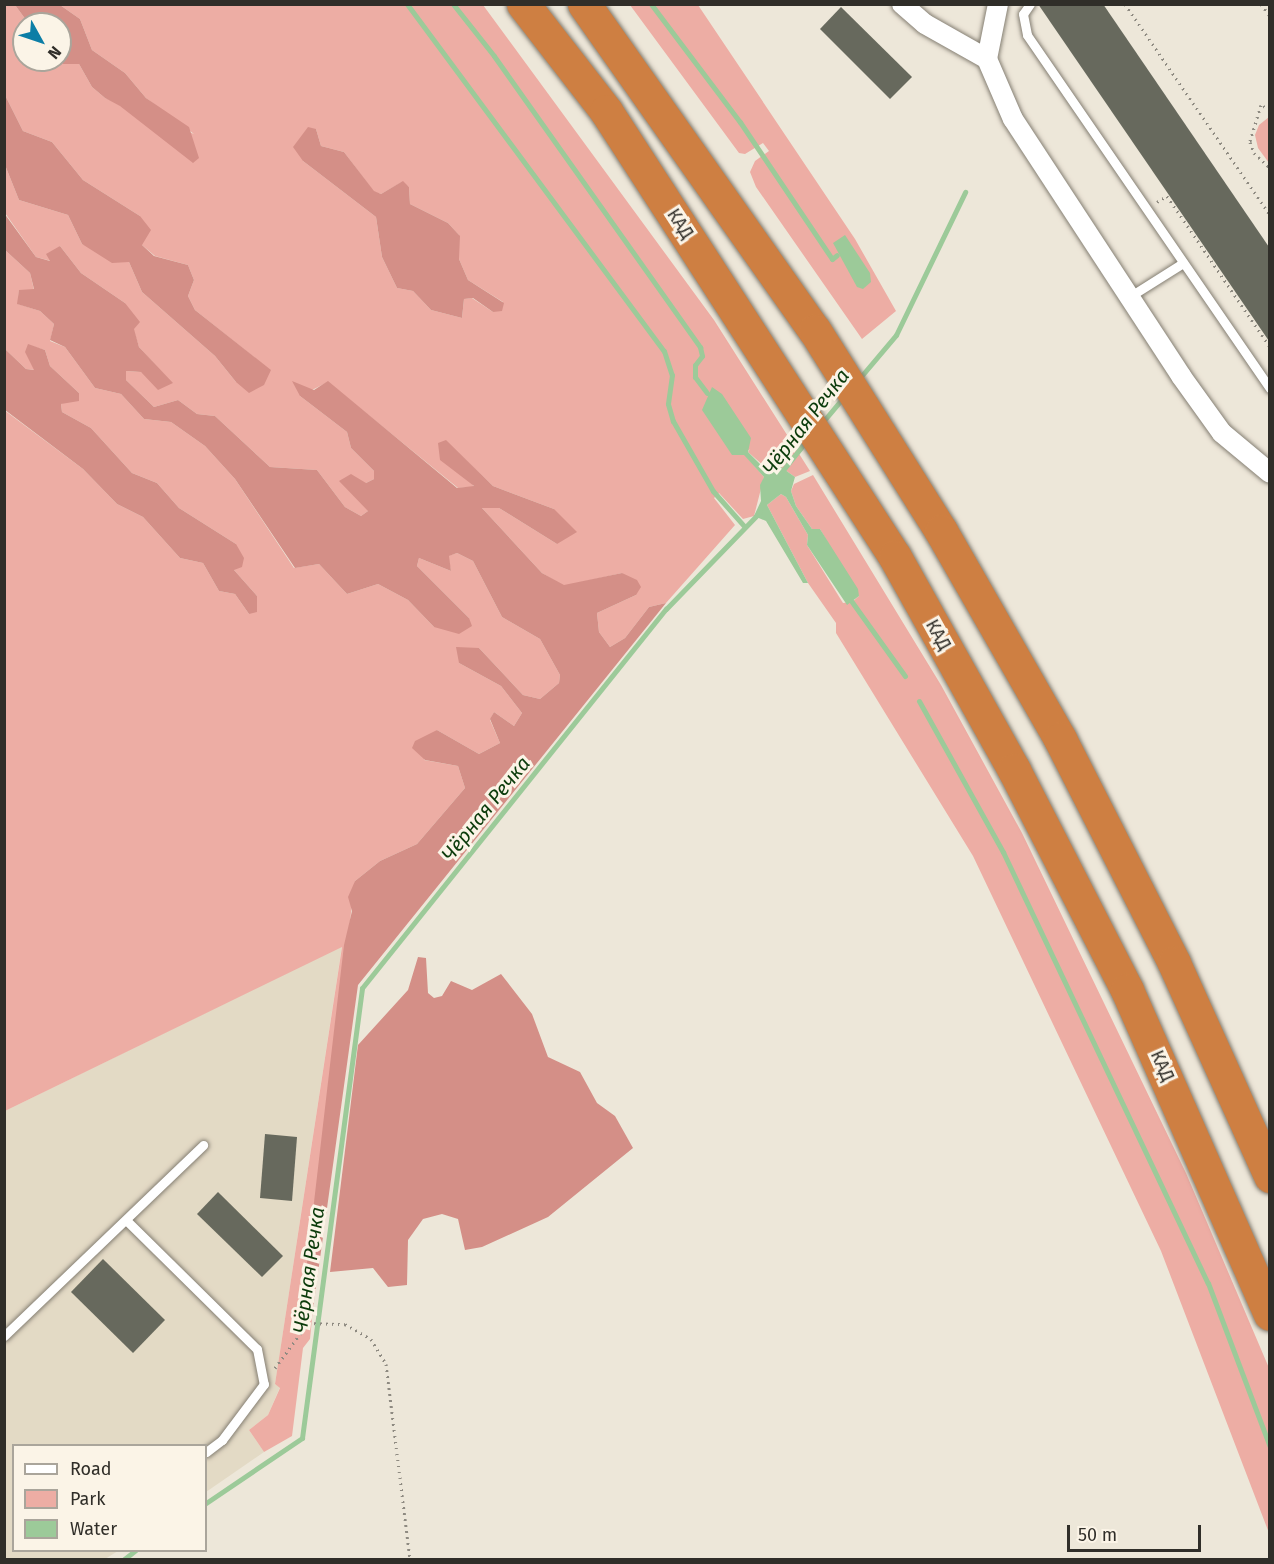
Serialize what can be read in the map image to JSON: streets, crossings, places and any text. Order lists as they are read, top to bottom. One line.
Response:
{"streets":{"highway":["КАД"]},"water":["Чёрная Речка"],"legend":["Road","Park","Water"],"scale_bar":"50 m","north":"bottom right"}
